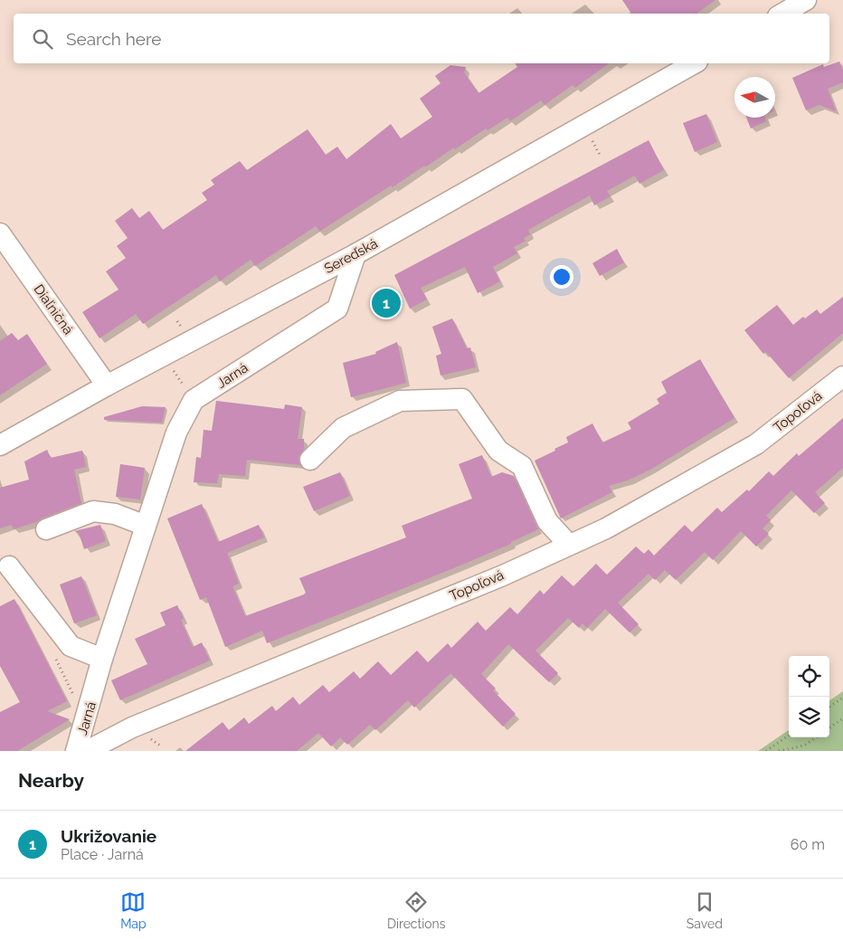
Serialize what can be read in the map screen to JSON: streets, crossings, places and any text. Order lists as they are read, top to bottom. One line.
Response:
{"streets":{"street":["Sereďská","Diaľničná","Jarná","Topoľová"]},"crossings":[["Sereďská","Diaľničná"],["Sereďská","Jarná"]],"north":"left","page":{"search":"Search here","pins":"1","heading":"Nearby","list":[{"mark":"1","name":"Ukrižovanie","note":"Place · Jarná","value":"60 m"}],"nav":["Map","Directions","Saved"]}}
